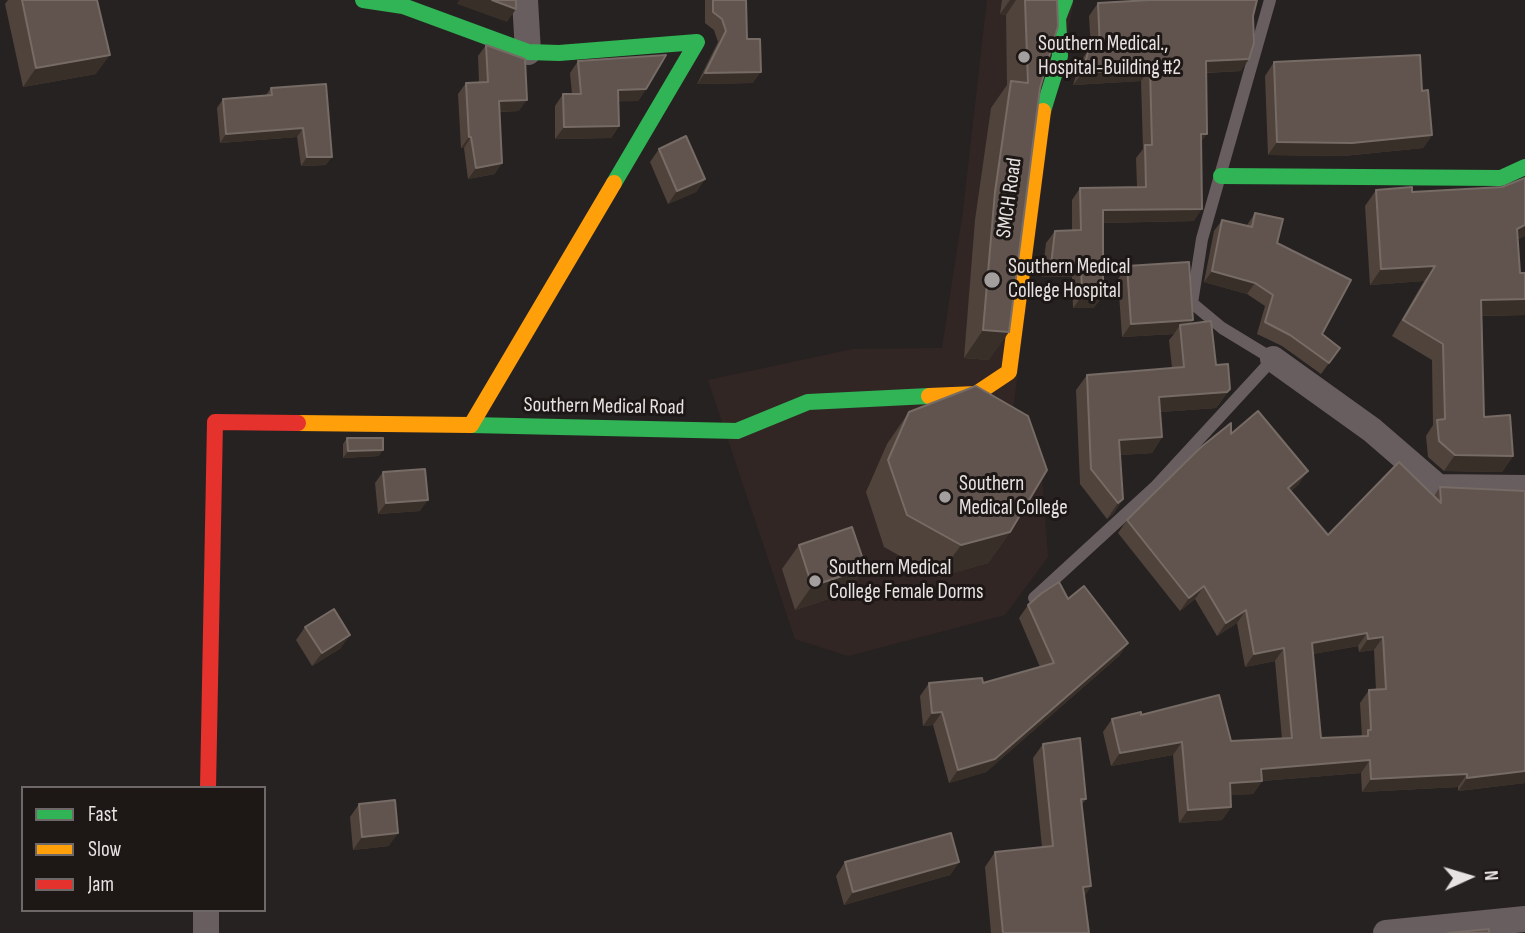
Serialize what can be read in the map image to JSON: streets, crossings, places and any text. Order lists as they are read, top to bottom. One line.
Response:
{"streets":{"street":["SMCH Road","Southern Medical Road"]},"crossings":[["SMCH Road","Southern Medical Road"]],"places":["Southern Medical., Hospital-Building #2","Southern Medical College Hospital","Southern Medical College","Southern Medical College Female Dorms"],"legend":["Fast","Slow","Jam"],"north":"right"}
